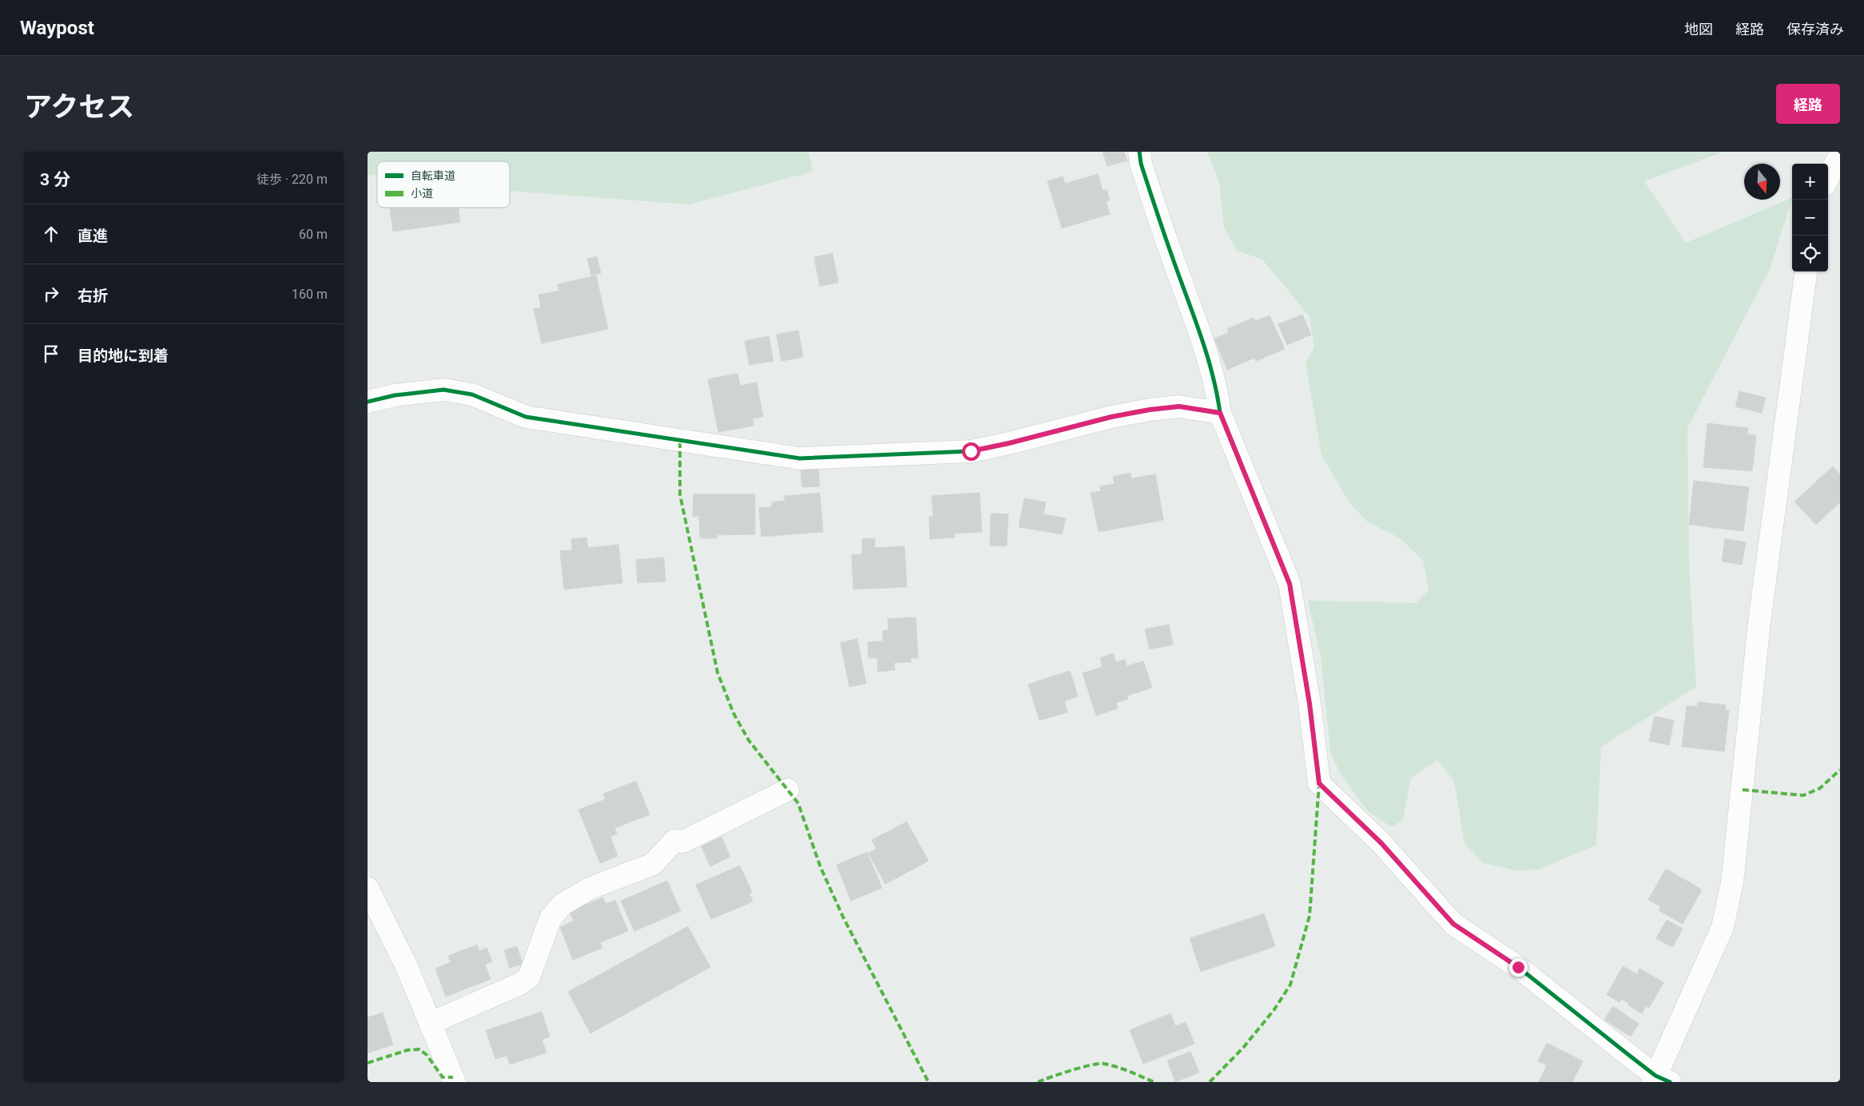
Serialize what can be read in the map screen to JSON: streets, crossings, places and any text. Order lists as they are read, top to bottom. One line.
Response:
{"legend":["自転車道","小道"],"north":"bottom","page":{"header":"Waypost","nav":["地図","経路","保存済み"],"title":"アクセス","buttons":"経路","heading":["3 分","徒歩 · 220 m"],"map_buttons":["+","−"],"list":[["直進","60 m"],["右折","160 m"],"目的地に到着"]}}
